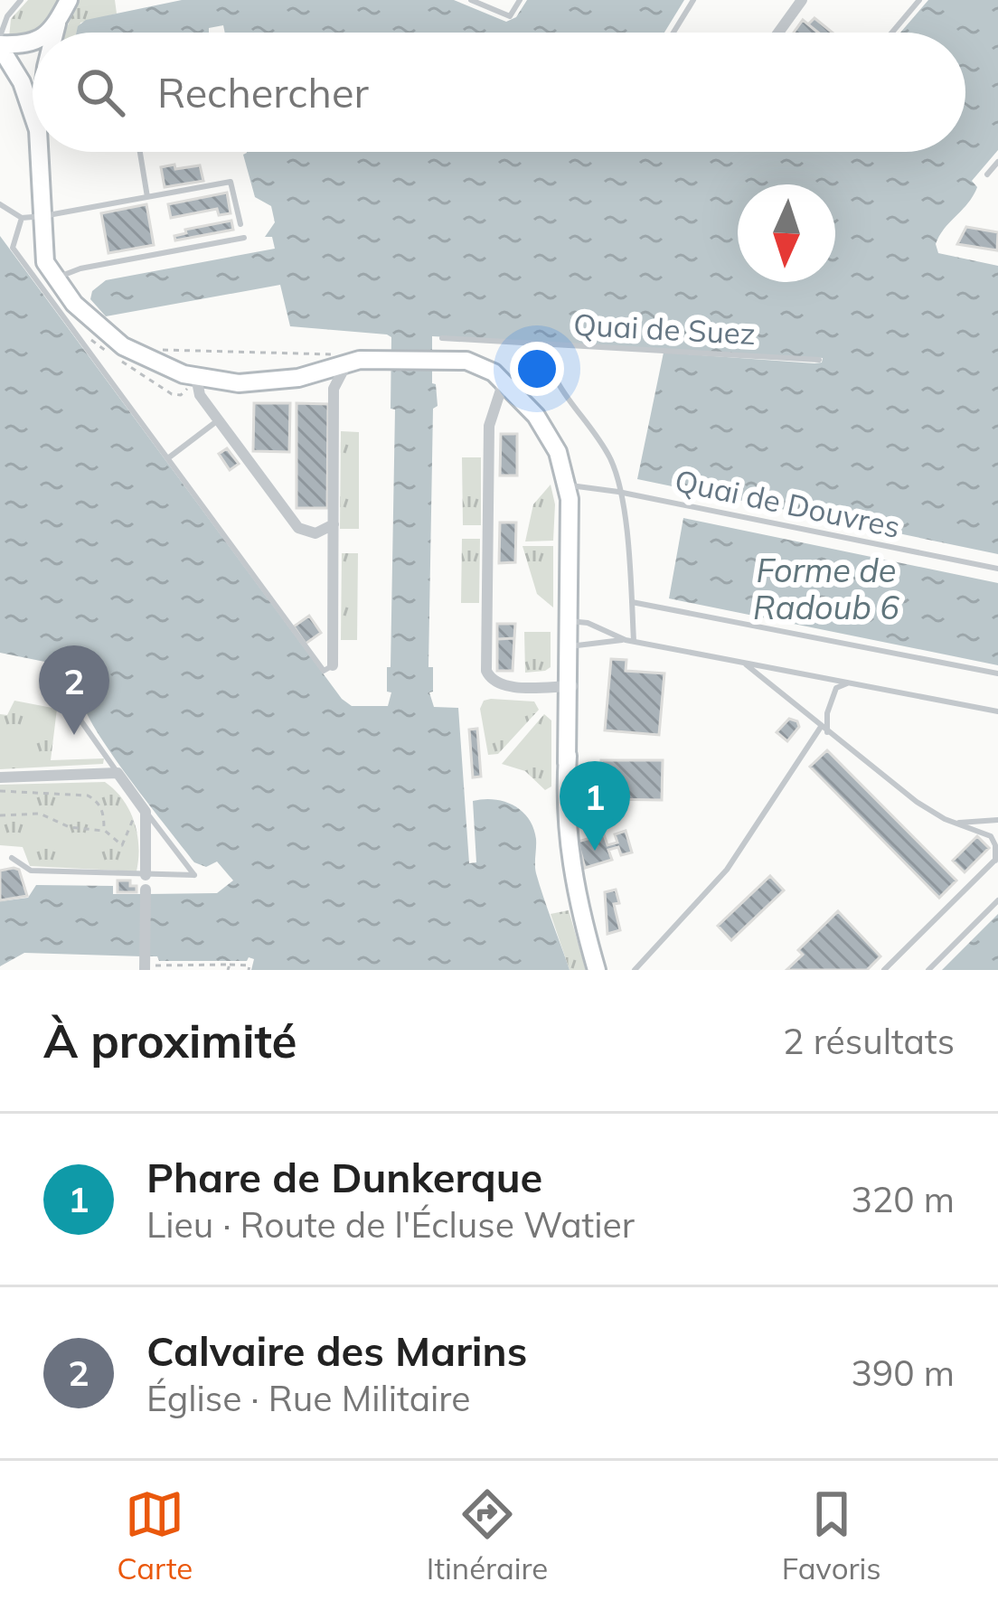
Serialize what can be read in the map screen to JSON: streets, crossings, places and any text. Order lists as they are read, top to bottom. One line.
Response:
{"streets":{"lane":["Quai de Suez","Quai de Douvres"]},"water":["Forme de Radoub 6"],"north":"bottom","page":{"search":"Rechercher","pins":["2","1"],"heading":["À proximité","2 résultats"],"list":[{"mark":"1","name":"Phare de Dunkerque","note":"Lieu · Route de l'Écluse Watier","value":"320 m"},{"mark":"2","name":"Calvaire des Marins","note":"Église · Rue Militaire","value":"390 m"}],"nav":["Carte","Itinéraire","Favoris"]}}
